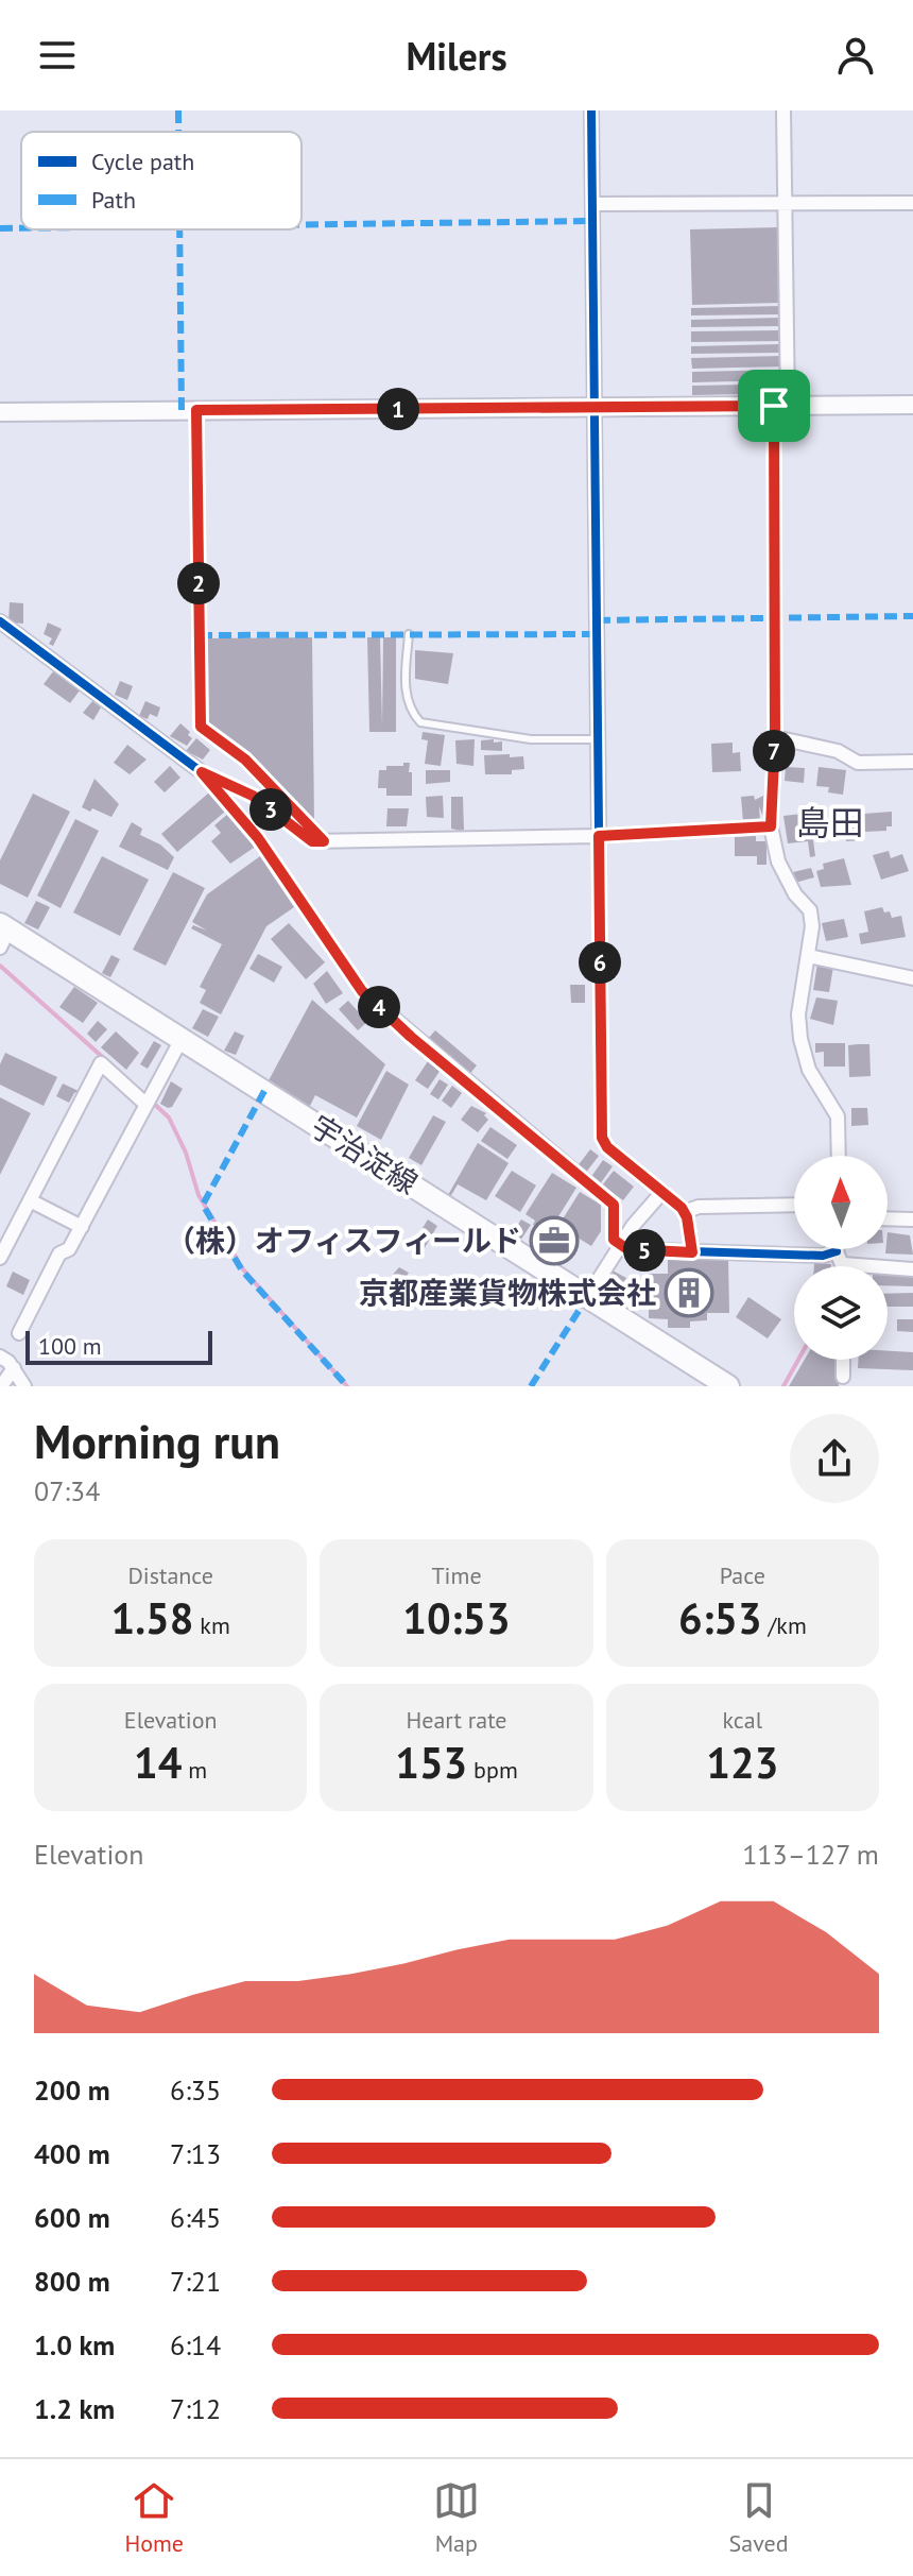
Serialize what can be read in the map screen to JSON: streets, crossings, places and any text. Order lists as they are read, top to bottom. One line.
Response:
{"streets":{"main road":["宇治淀線"]},"districts":["島田"],"places":{"office":["（株）オフィスフィールド"],"building":["京都産業貨物株式会社"]},"legend":["Cycle path","Path"],"scale_bar":"100 m","north":"top","page":{"header":"Milers","pins":["1","2","7","3","6","4","5"],"scale":"100 m","heading":["Morning run","07:34"],"stats":[["Distance","1.58 km"],["Time","10:53"],["Pace","6:53 /km"],["Elevation","14 m"],["Heart rate","153 bpm"],["kcal","123"]],"chart":["Elevation","113–127 m"],"list":[{"name":"200 m","note":"6:35"},{"name":"400 m","note":"7:13"},{"name":"600 m","note":"6:45"},{"name":"800 m","note":"7:21"},{"name":"1.0 km","note":"6:14"},{"name":"1.2 km","note":"7:12"}],"tabs":["Home","Map","Saved"]}}
